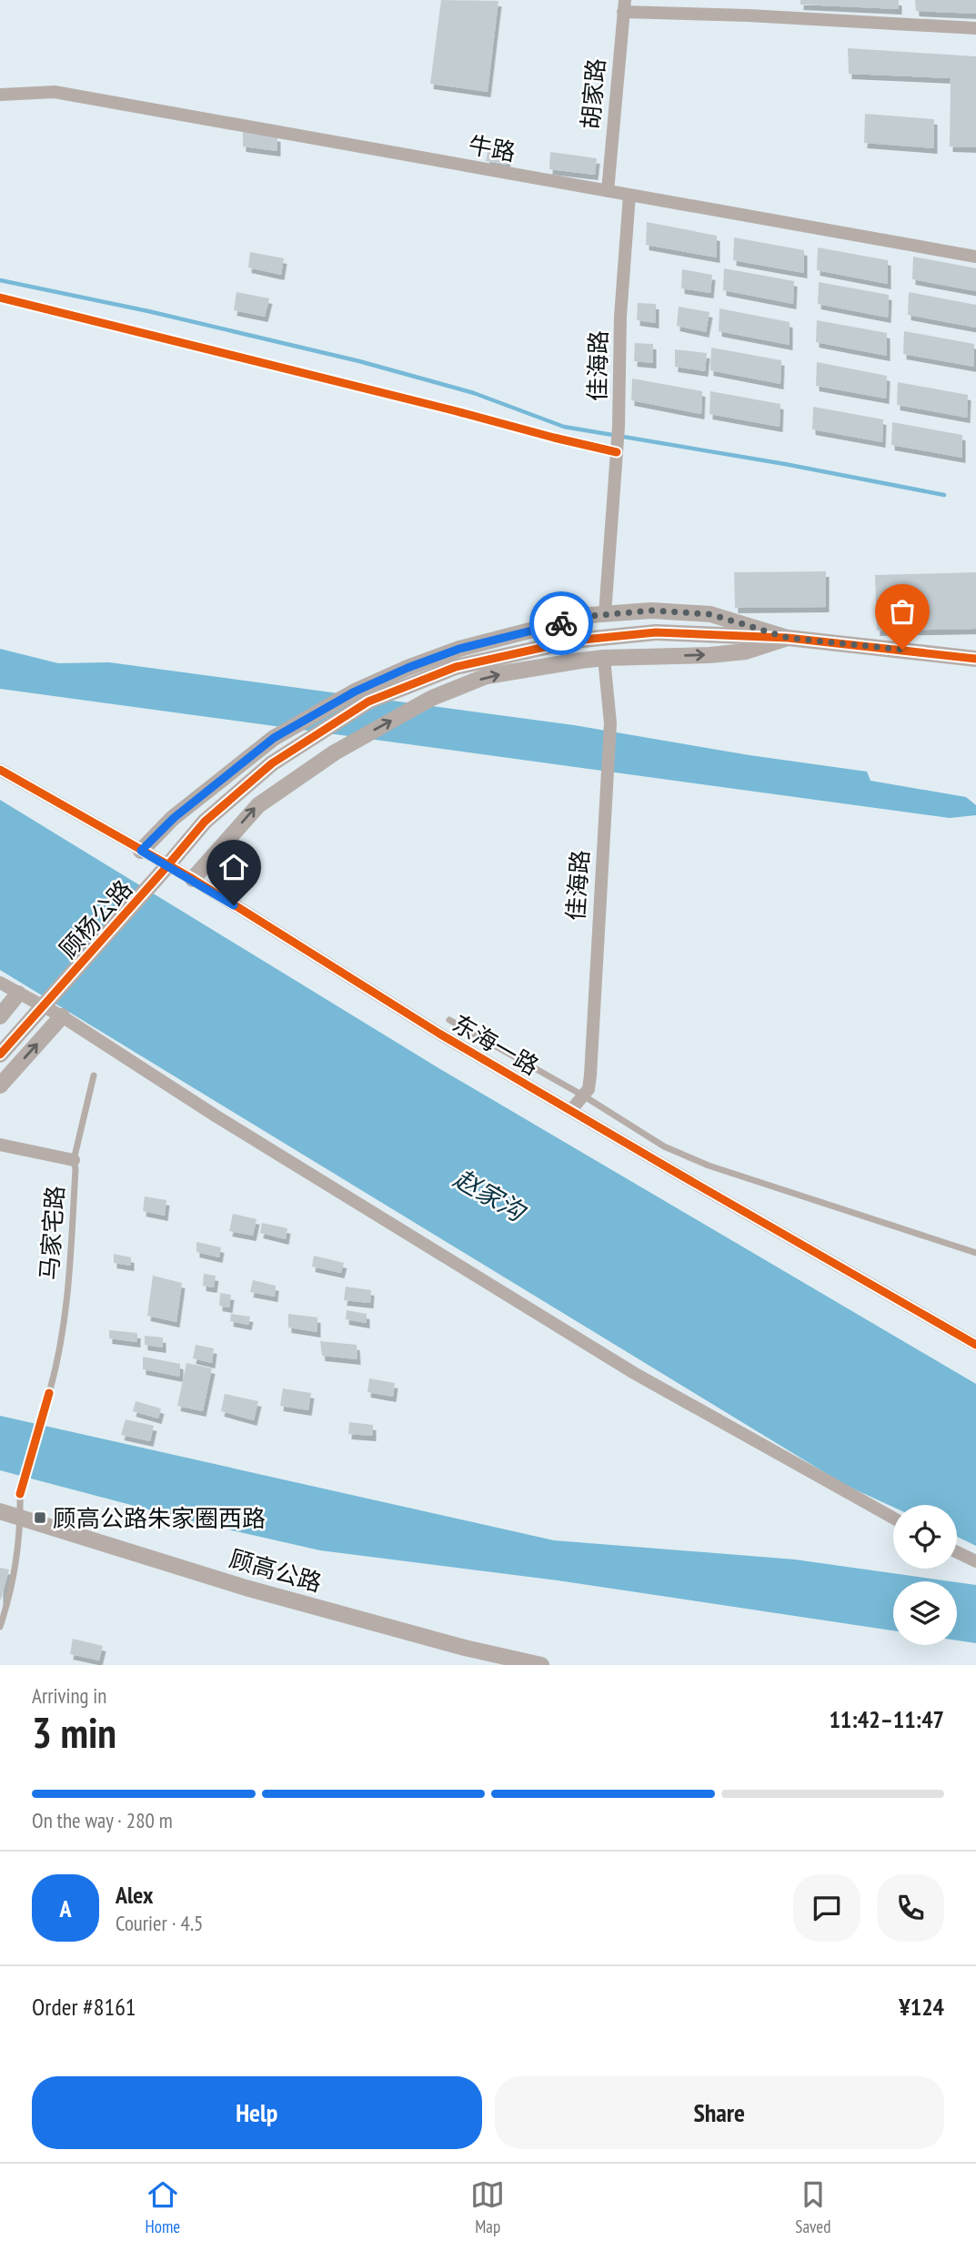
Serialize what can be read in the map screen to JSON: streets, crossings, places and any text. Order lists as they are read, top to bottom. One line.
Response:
{"streets":{"street":["胡家路","牛路","佳海路","顾杨公路","东海一路","顾高公路"],"lane":["马家宅路"]},"crossings":[["胡家路","牛路"],["牛路","佳海路"],["佳海路","东海一路"]],"water":["赵家沟"],"places":{"transit":["顾高公路朱家圈西路"]},"page":{"heading":["3 min","Arriving in","11:42–11:47"],"panel":["Alex","Courier · 4.5","Order #8161","¥124"],"bar":"On the way · 280 m","round":"A","buttons":["Help","Share"],"tabs":["Home","Map","Saved"]}}
